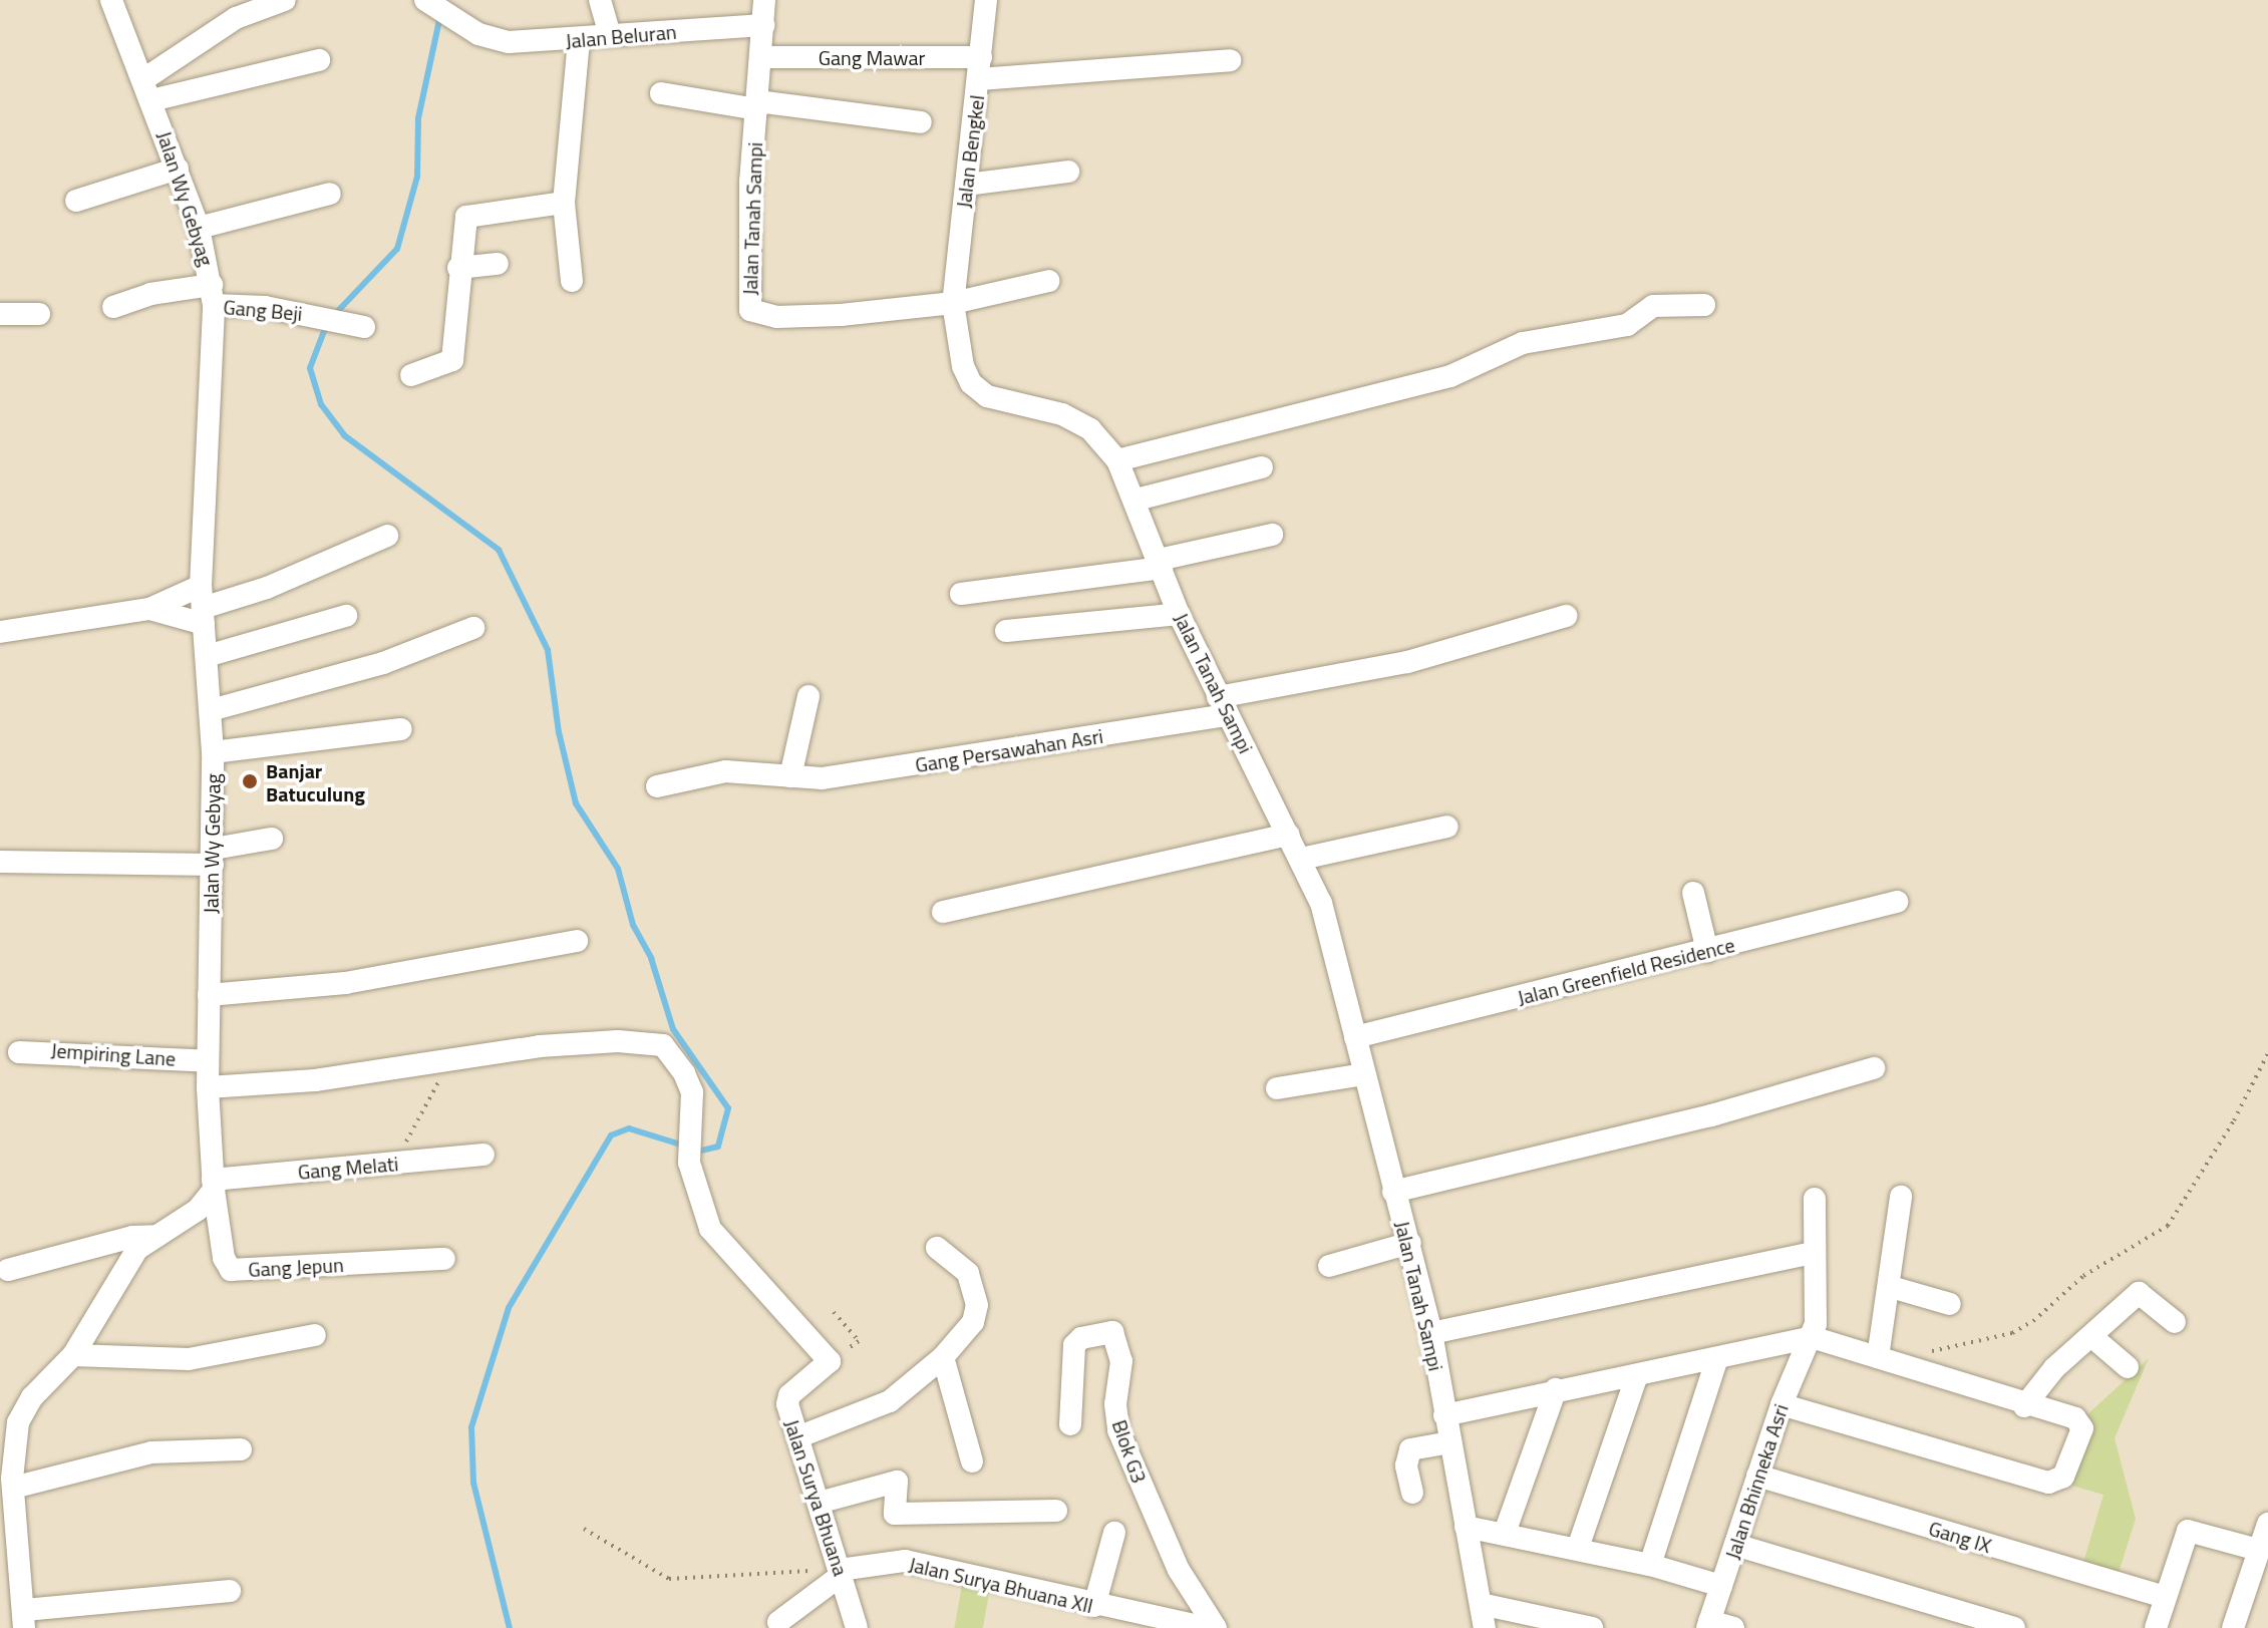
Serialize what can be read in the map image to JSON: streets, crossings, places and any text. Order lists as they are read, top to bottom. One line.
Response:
{"streets":{"street":["Jalan Beluran","Gang Mawar","Jalan Bengkel","Jalan Wy Gebyag","Jalan Tanah Sampi","Gang Beji","Gang Persawahan Asri","Jalan Greenfield Residence","Jempiring Lane","Gang Melati","Gang Jepun","Blok G3","Jalan Bhinneka Asri","Jalan Surya Bhuana","Gang IX","Jalan Surya Bhuana XII"]},"crossings":[["Jalan Beluran","Jalan Tanah Sampi"],["Gang Mawar","Jalan Bengkel"],["Gang Mawar","Jalan Tanah Sampi"],["Jalan Bengkel","Jalan Tanah Sampi"],["Jalan Wy Gebyag","Gang Beji"],["Jalan Wy Gebyag","Jempiring Lane"],["Jalan Wy Gebyag","Gang Melati"],["Jalan Wy Gebyag","Gang Jepun"],["Jalan Tanah Sampi","Gang Persawahan Asri"],["Jalan Tanah Sampi","Jalan Greenfield Residence"],["Gang Melati","Gang Jepun"],["Jalan Bhinneka Asri","Gang IX"],["Jalan Surya Bhuana","Jalan Surya Bhuana XII"]],"places":["Banjar Batuculung"]}
